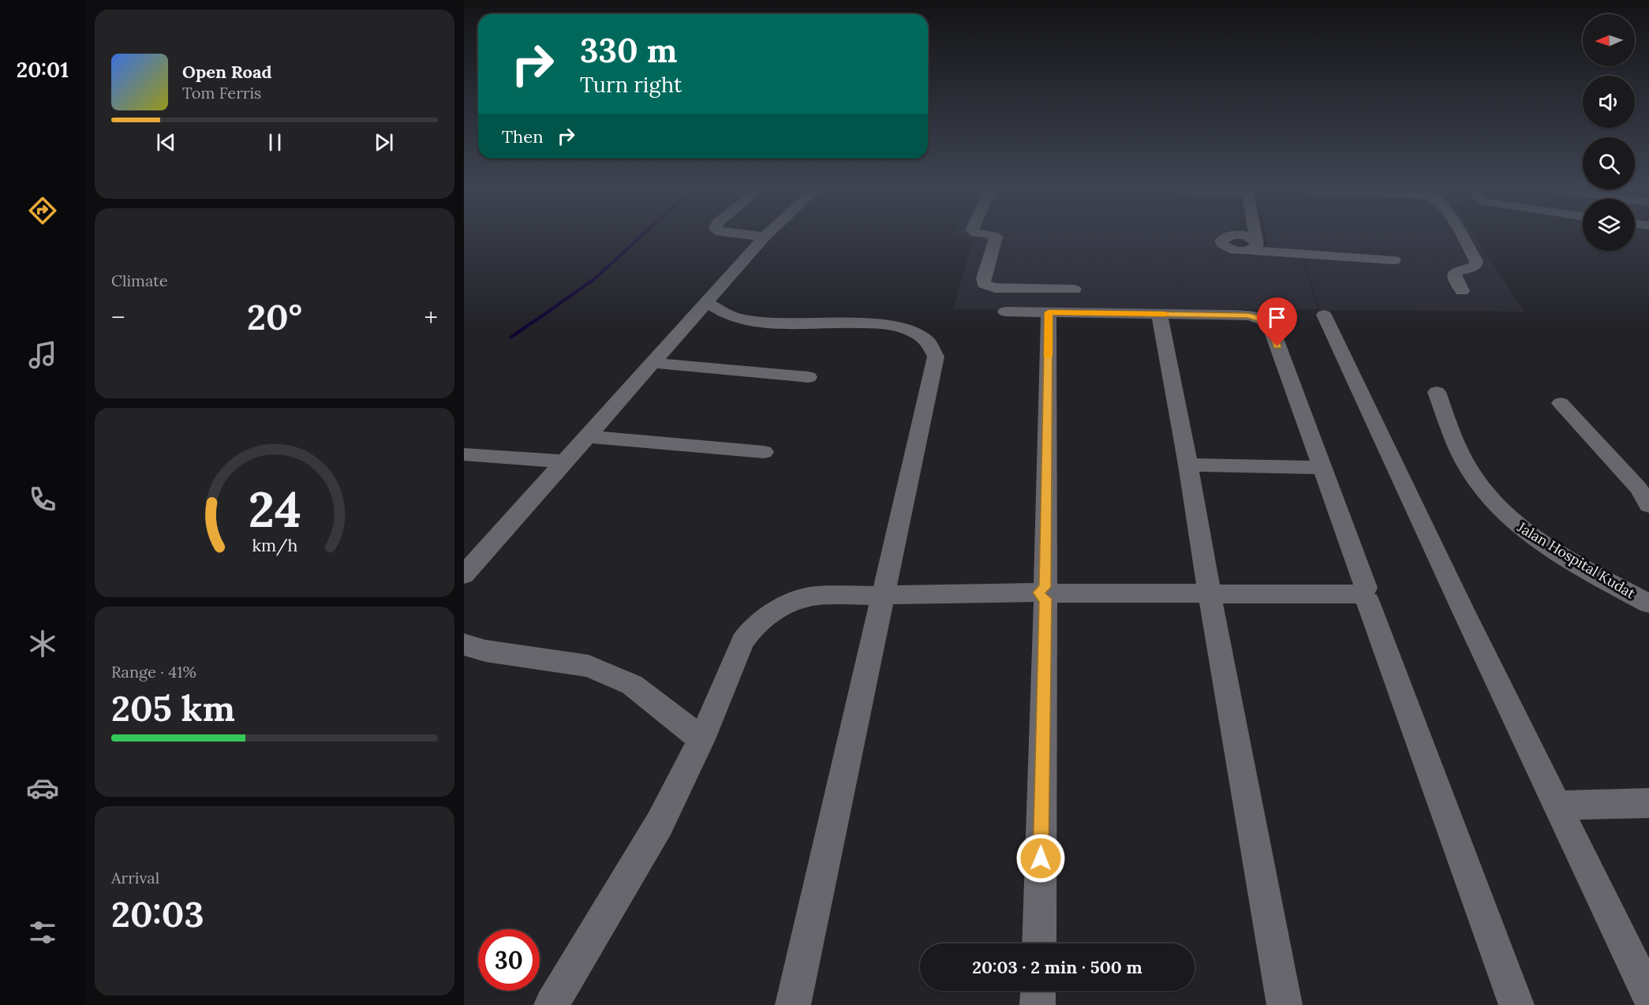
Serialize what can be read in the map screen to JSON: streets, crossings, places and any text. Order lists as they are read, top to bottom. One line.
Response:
{"streets":{"street":["Jalan Hospital Kudat"]},"north":"left","page":{"tabs":"20:01","turn":["330 m","Turn right"],"song":["Open Road","Tom Ferris"],"then":"Then","tile":["Climate",["Range · 41%","205 km"],["Arrival","20:03"]],"heat":["−","20°","+"],"limit":"30","trip":"20:03 · 2 min · 500 m","gauge":["24","km/h"]}}
